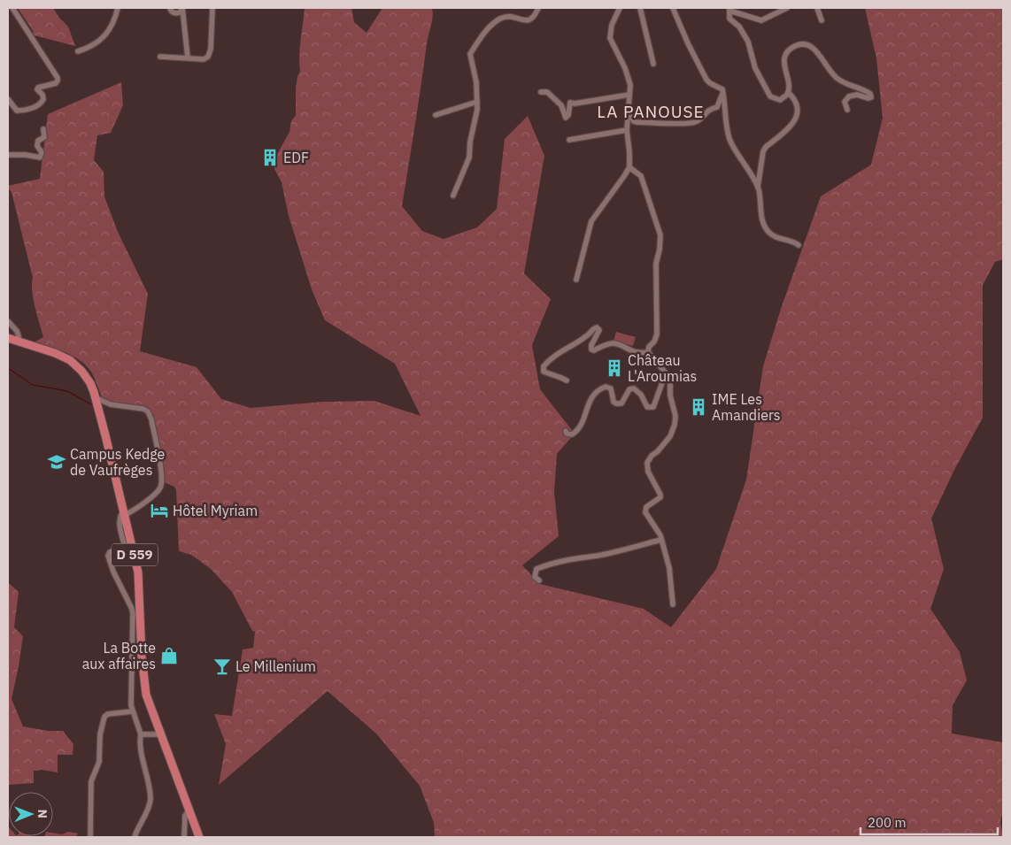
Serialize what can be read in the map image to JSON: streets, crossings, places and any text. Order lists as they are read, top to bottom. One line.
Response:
{"streets":{"main road":["D 559"]},"districts":["LA PANOUSE"],"places":{"building":["EDF","Château L'Aroumias","IME Les Amandiers"],"school or university":["Campus Kedge de Vaufrèges"],"hotel":["Hôtel Myriam"],"shop":["La Botte aux affaires"],"bar":["Le Millenium"]},"scale_bar":"200 m","north":"right"}
